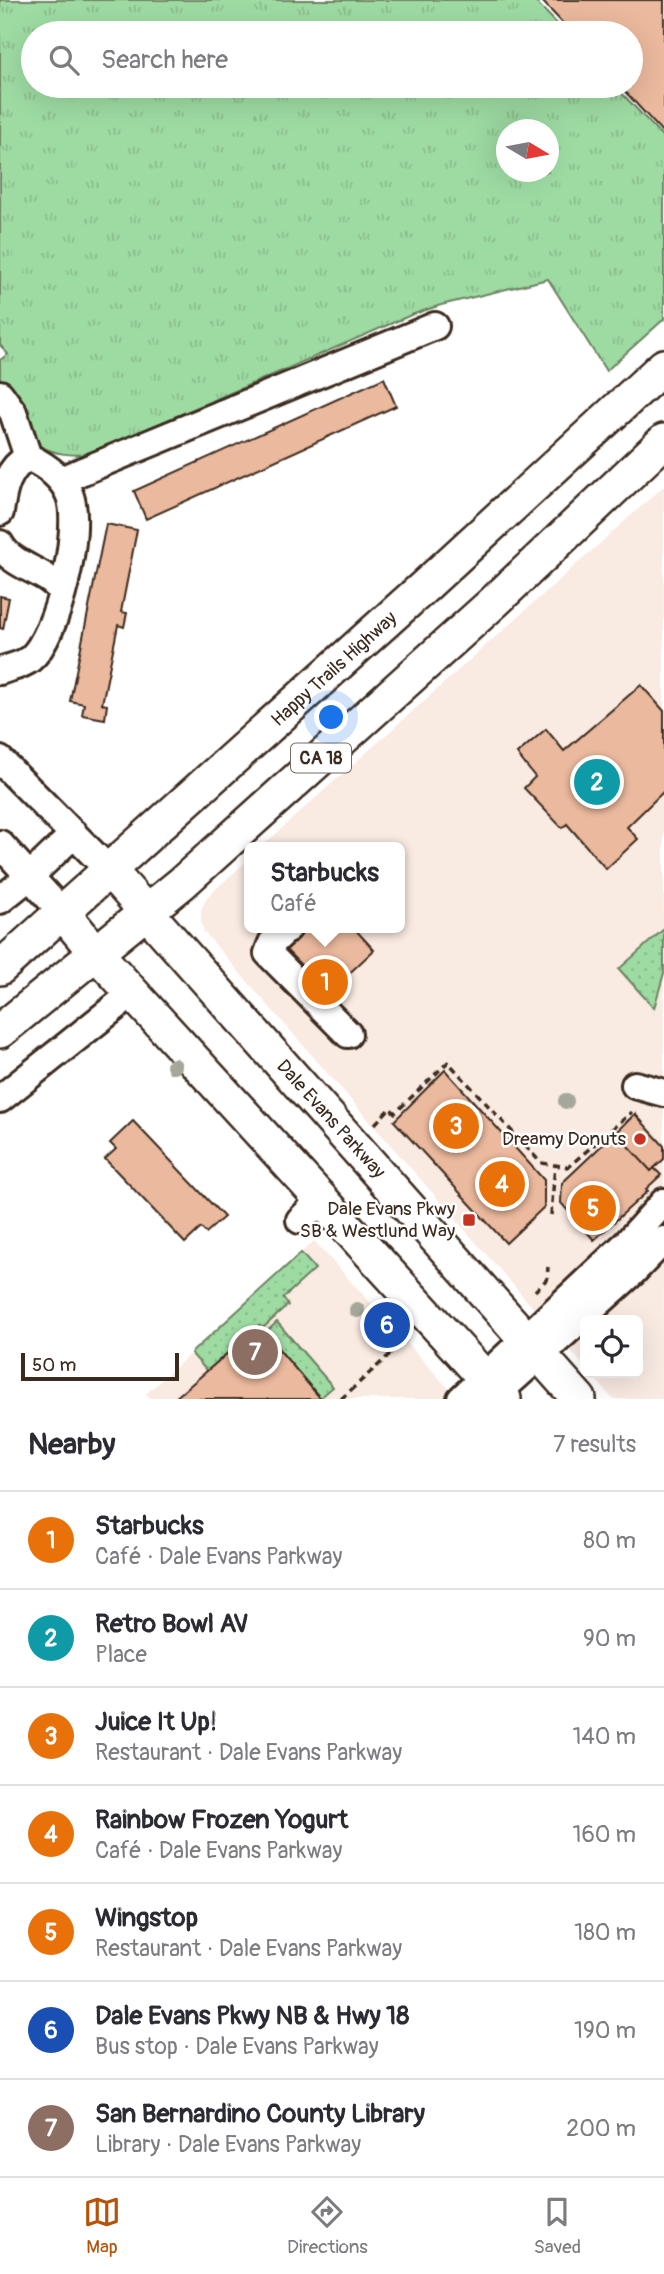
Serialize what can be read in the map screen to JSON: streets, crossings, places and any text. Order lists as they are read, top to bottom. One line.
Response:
{"streets":{"main road":["Happy Trails Highway","CA 18","Dale Evans Parkway"]},"crossings":[["Happy Trails Highway","Dale Evans Parkway"],["CA 18","Dale Evans Parkway"]],"places":{"other":["Dreamy Donuts"],"transit":["Dale Evans Pkwy SB & Westlund Way"]},"scale_bar":"50 m","north":"right","page":{"search":"Search here","pins":["2","1","3","4","5","6","7"],"popup":["Starbucks","Café"],"scale":"50 m","heading":["Nearby","7 results"],"list":[{"mark":"1","name":"Starbucks","note":"Café · Dale Evans Parkway","value":"80 m"},{"mark":"2","name":"Retro Bowl AV","note":"Place","value":"90 m"},{"mark":"3","name":"Juice It Up!","note":"Restaurant · Dale Evans Parkway","value":"140 m"},{"mark":"4","name":"Rainbow Frozen Yogurt","note":"Café · Dale Evans Parkway","value":"160 m"},{"mark":"5","name":"Wingstop","note":"Restaurant · Dale Evans Parkway","value":"180 m"},{"mark":"6","name":"Dale Evans Pkwy NB & Hwy 18","note":"Bus stop · Dale Evans Parkway","value":"190 m"},{"mark":"7","name":"San Bernardino County Library","note":"Library · Dale Evans Parkway","value":"200 m"}],"nav":["Map","Directions","Saved"]}}
